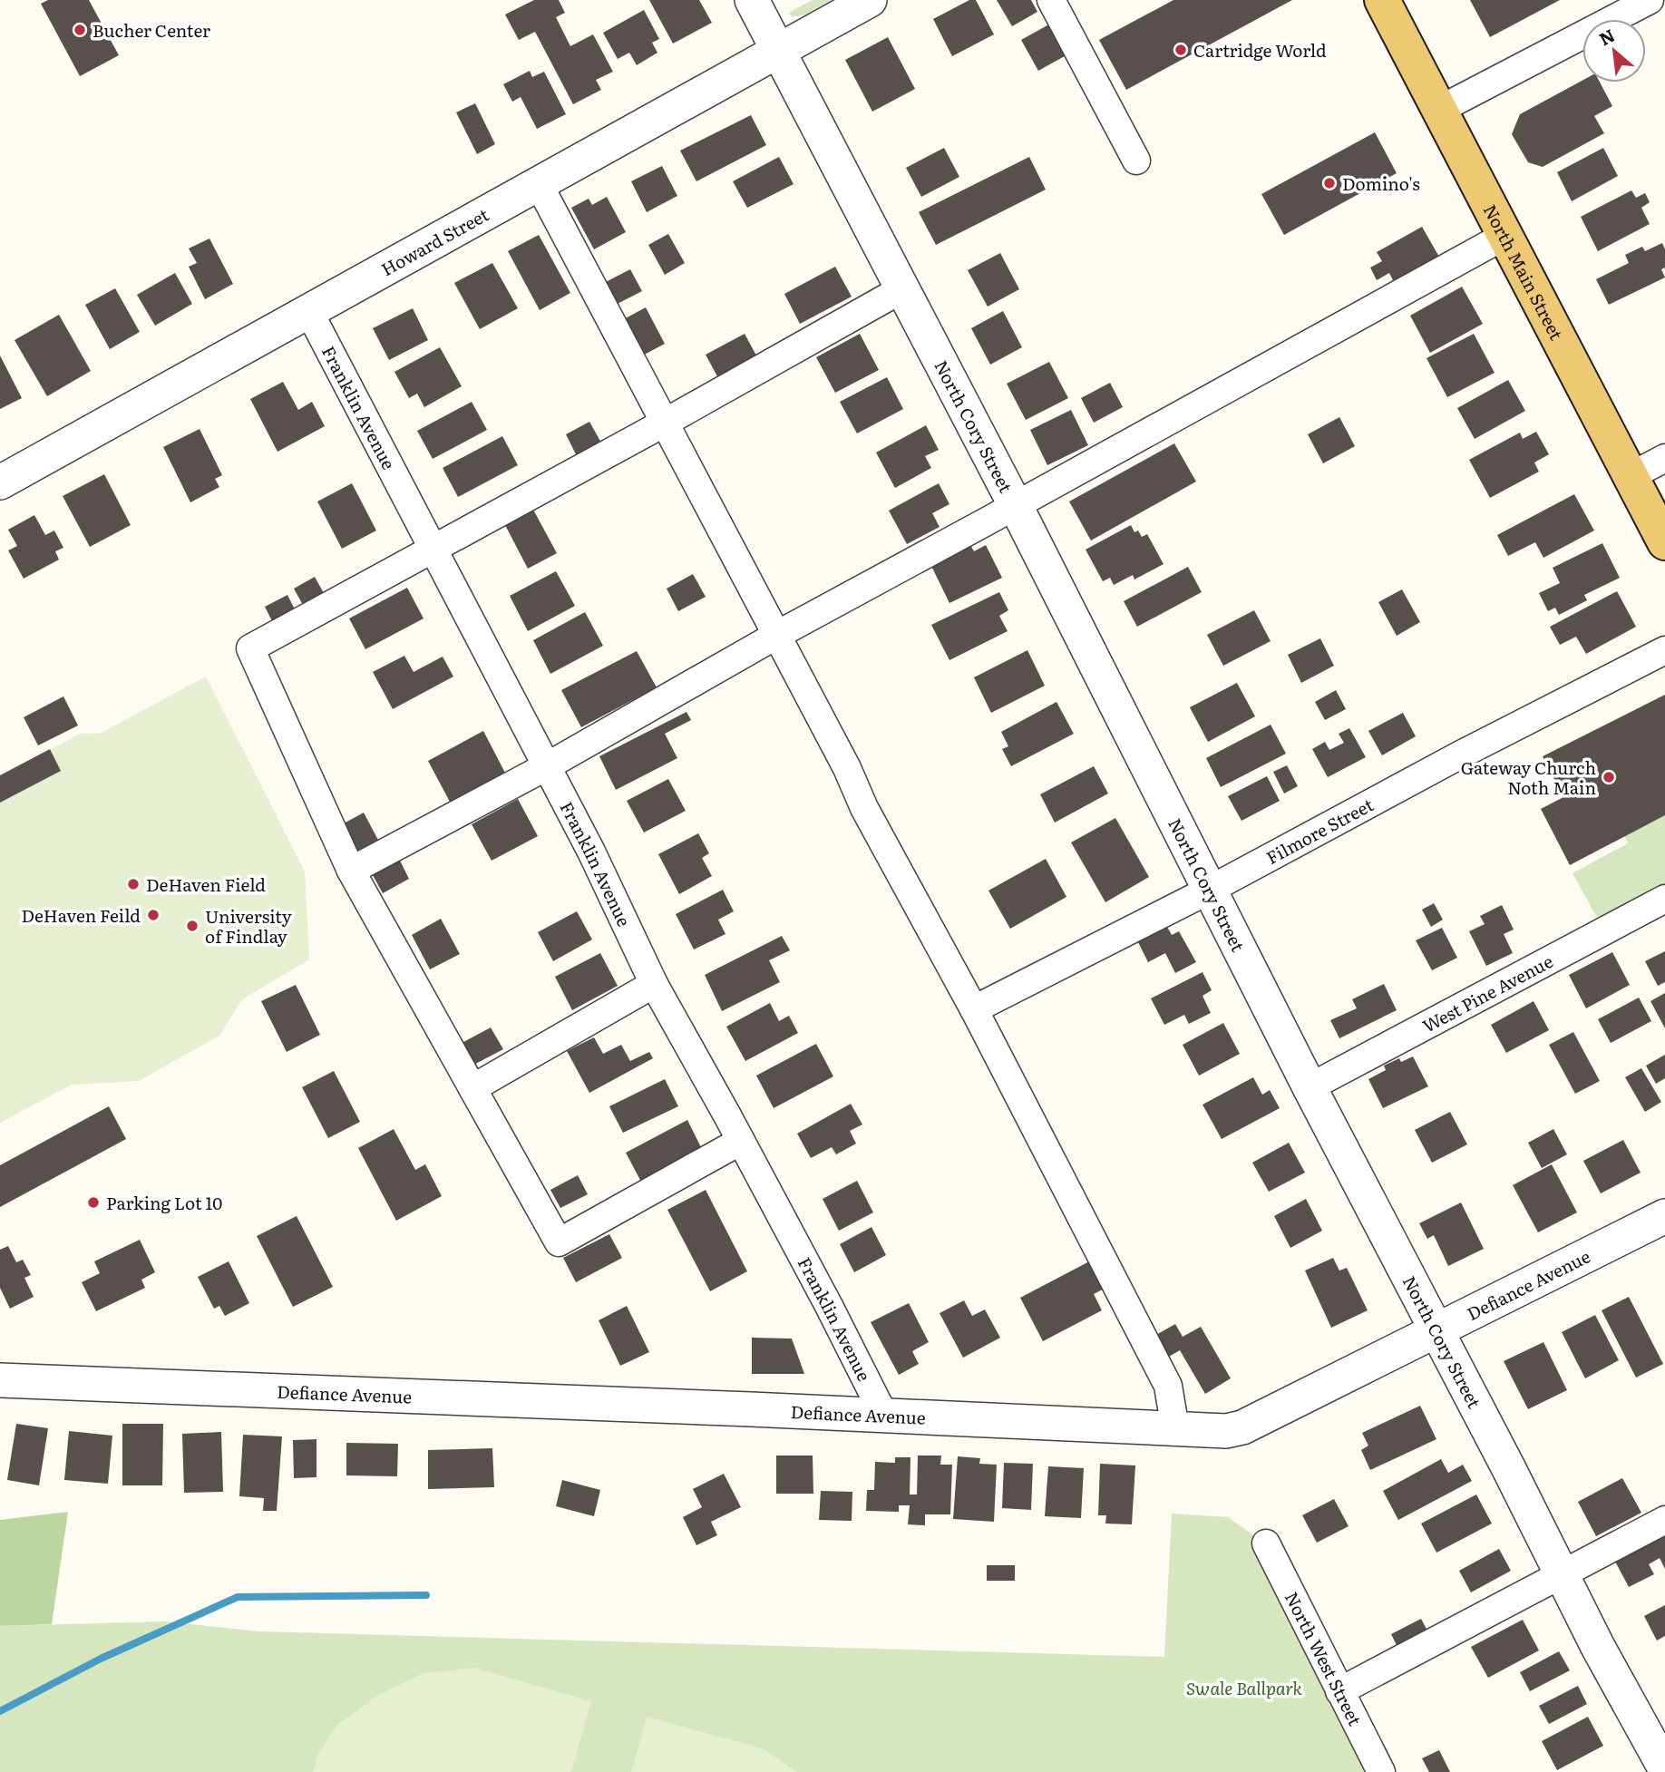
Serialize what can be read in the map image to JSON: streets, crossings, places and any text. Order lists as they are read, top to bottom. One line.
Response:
{"streets":{"main road":["North Main Street"],"street":["Howard Street","Franklin Avenue","North Cory Street","Filmore Street","West Pine Avenue","Defiance Avenue","North West Street"]},"crossings":[["Howard Street","Franklin Avenue"],["Howard Street","North Cory Street"],["Franklin Avenue","Defiance Avenue"],["North Cory Street","Filmore Street"],["North Cory Street","West Pine Avenue"],["North Cory Street","Defiance Avenue"]],"parks":["Swale Ballpark"],"places":["Bucher Center","Cartridge World","Domino's","Gateway Church Noth Main","DeHaven Field","DeHaven Feild","University of Findlay","Parking Lot 10"],"north":"top left"}
